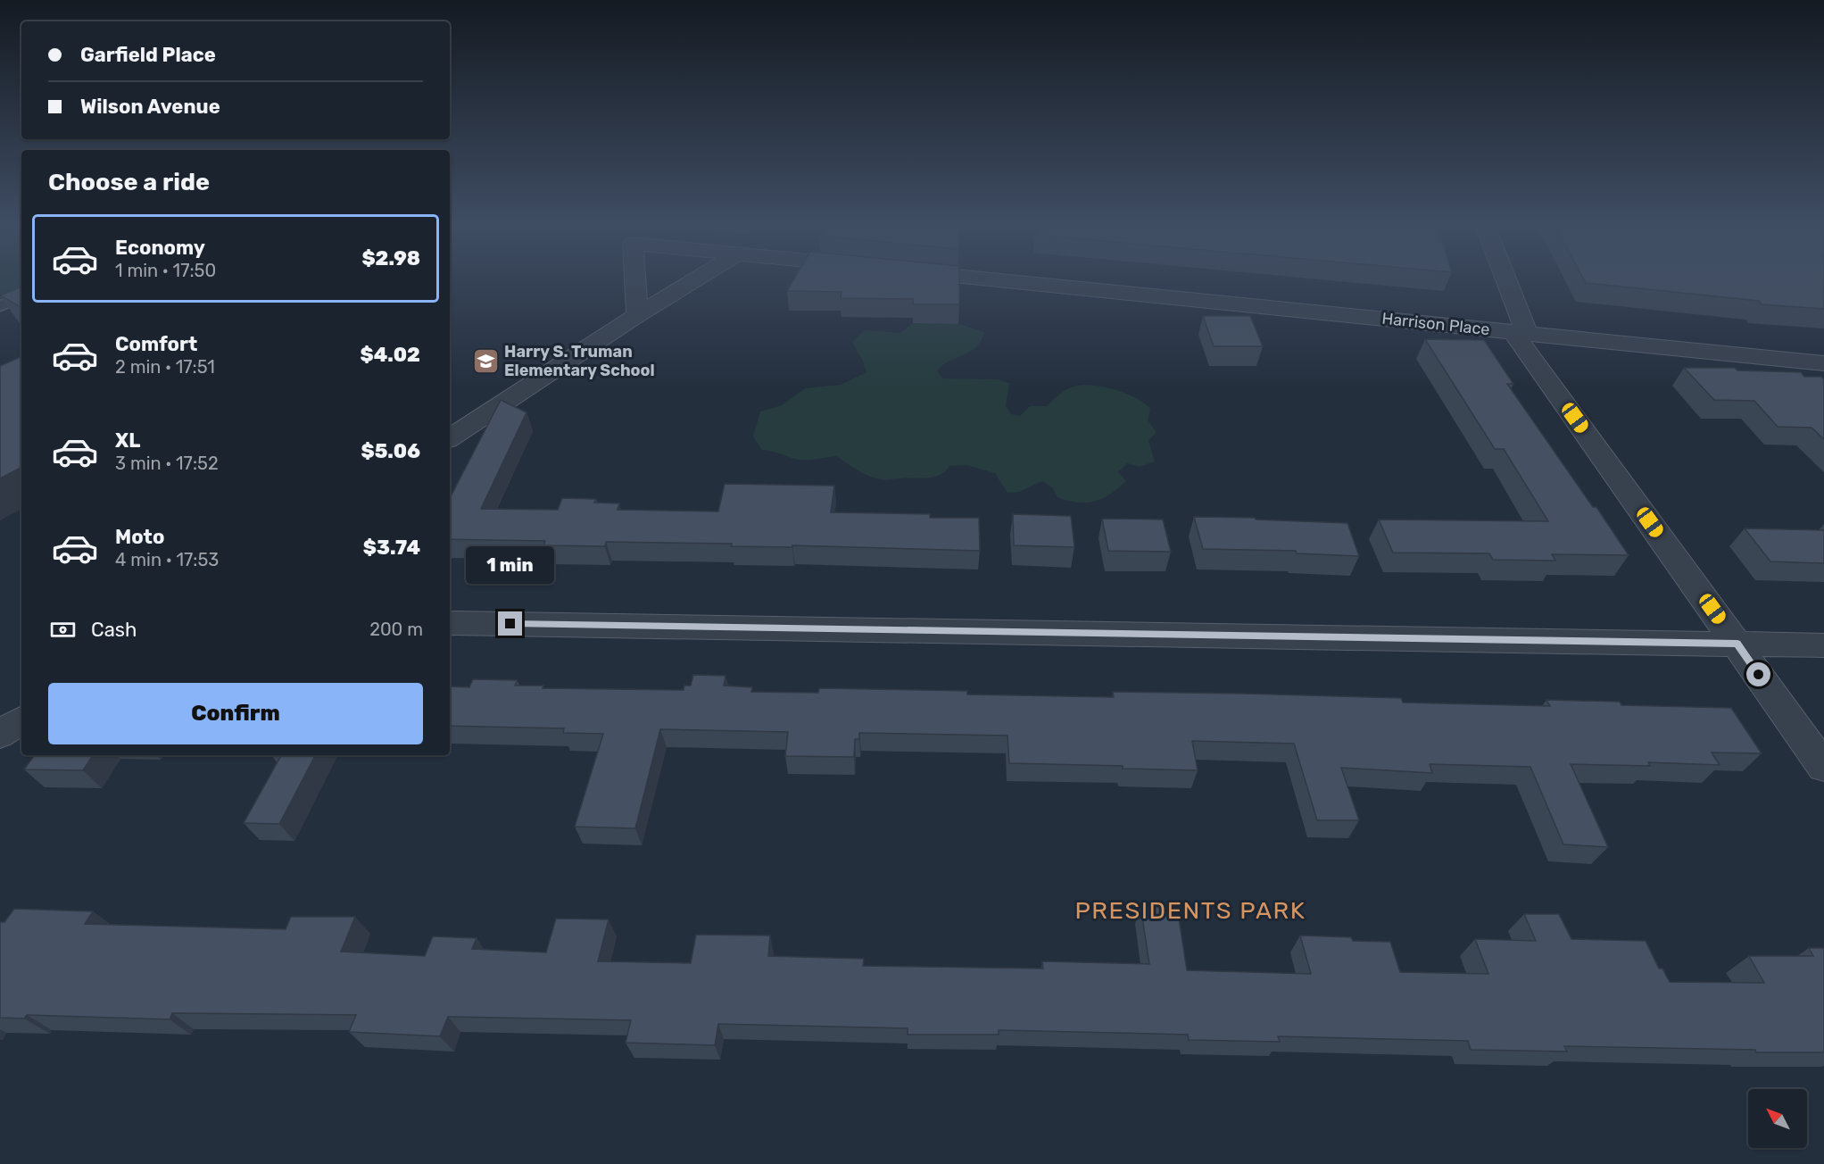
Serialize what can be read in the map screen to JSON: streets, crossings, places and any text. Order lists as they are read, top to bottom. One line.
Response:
{"streets":{"street":["Harrison Place"]},"districts":["PRESIDENTS PARK"],"places":{"school or university":["Harry S. Truman Elementary School"]},"north":"top left","page":{"banner":["Garfield Place","Wilson Avenue"],"heading":"Choose a ride","list":[{"name":"Economy","note":"1 min · 17:50","value":"$2.98"},{"name":"Comfort","note":"2 min · 17:51","value":"$4.02"},{"name":"XL","note":"3 min · 17:52","value":"$5.06"},{"name":"Moto","note":"4 min · 17:53","value":"$3.74"}],"bubble":"1 min","pay":["Cash","200 m"],"buttons":"Confirm"}}
